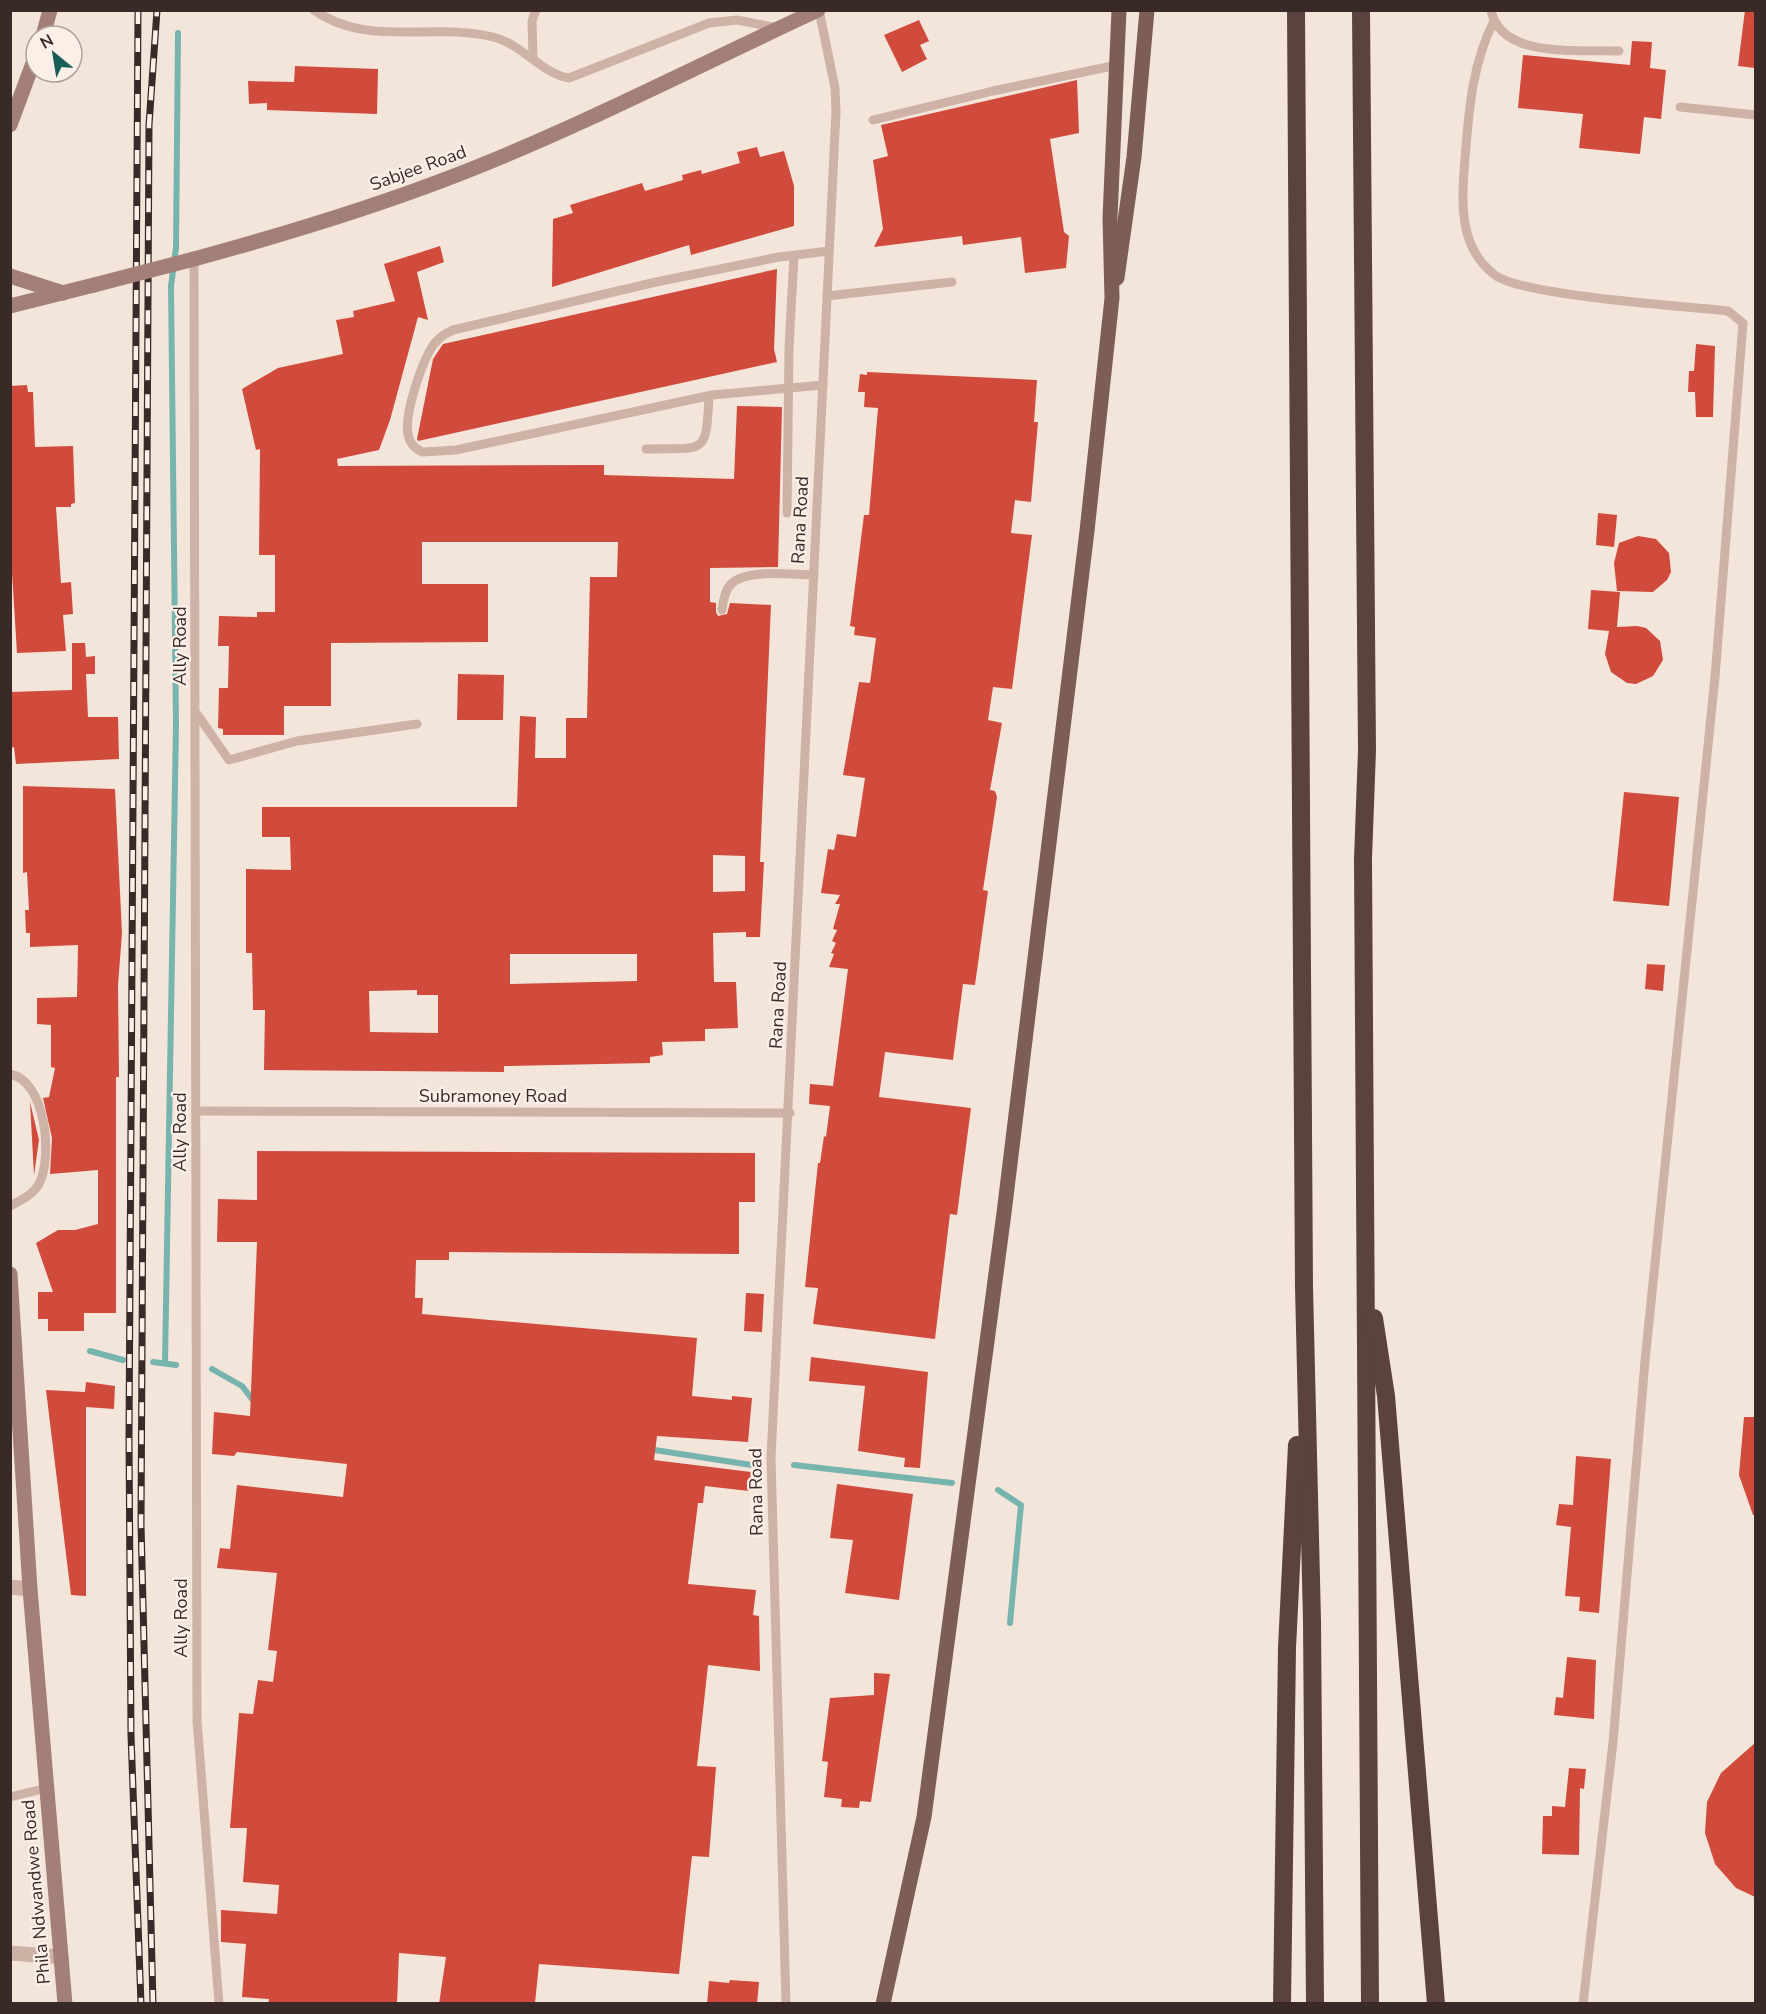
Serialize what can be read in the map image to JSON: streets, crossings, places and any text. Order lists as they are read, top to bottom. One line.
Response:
{"streets":{"street":["Sabjee Road","Phila Ndwandwe Road"],"lane":["Rana Road","Ally Road","Subramoney Road"]},"crossings":[["Sabjee Road","Rana Road"],["Sabjee Road","Ally Road"],["Rana Road","Subramoney Road"],["Ally Road","Subramoney Road"]],"north":"top left"}
